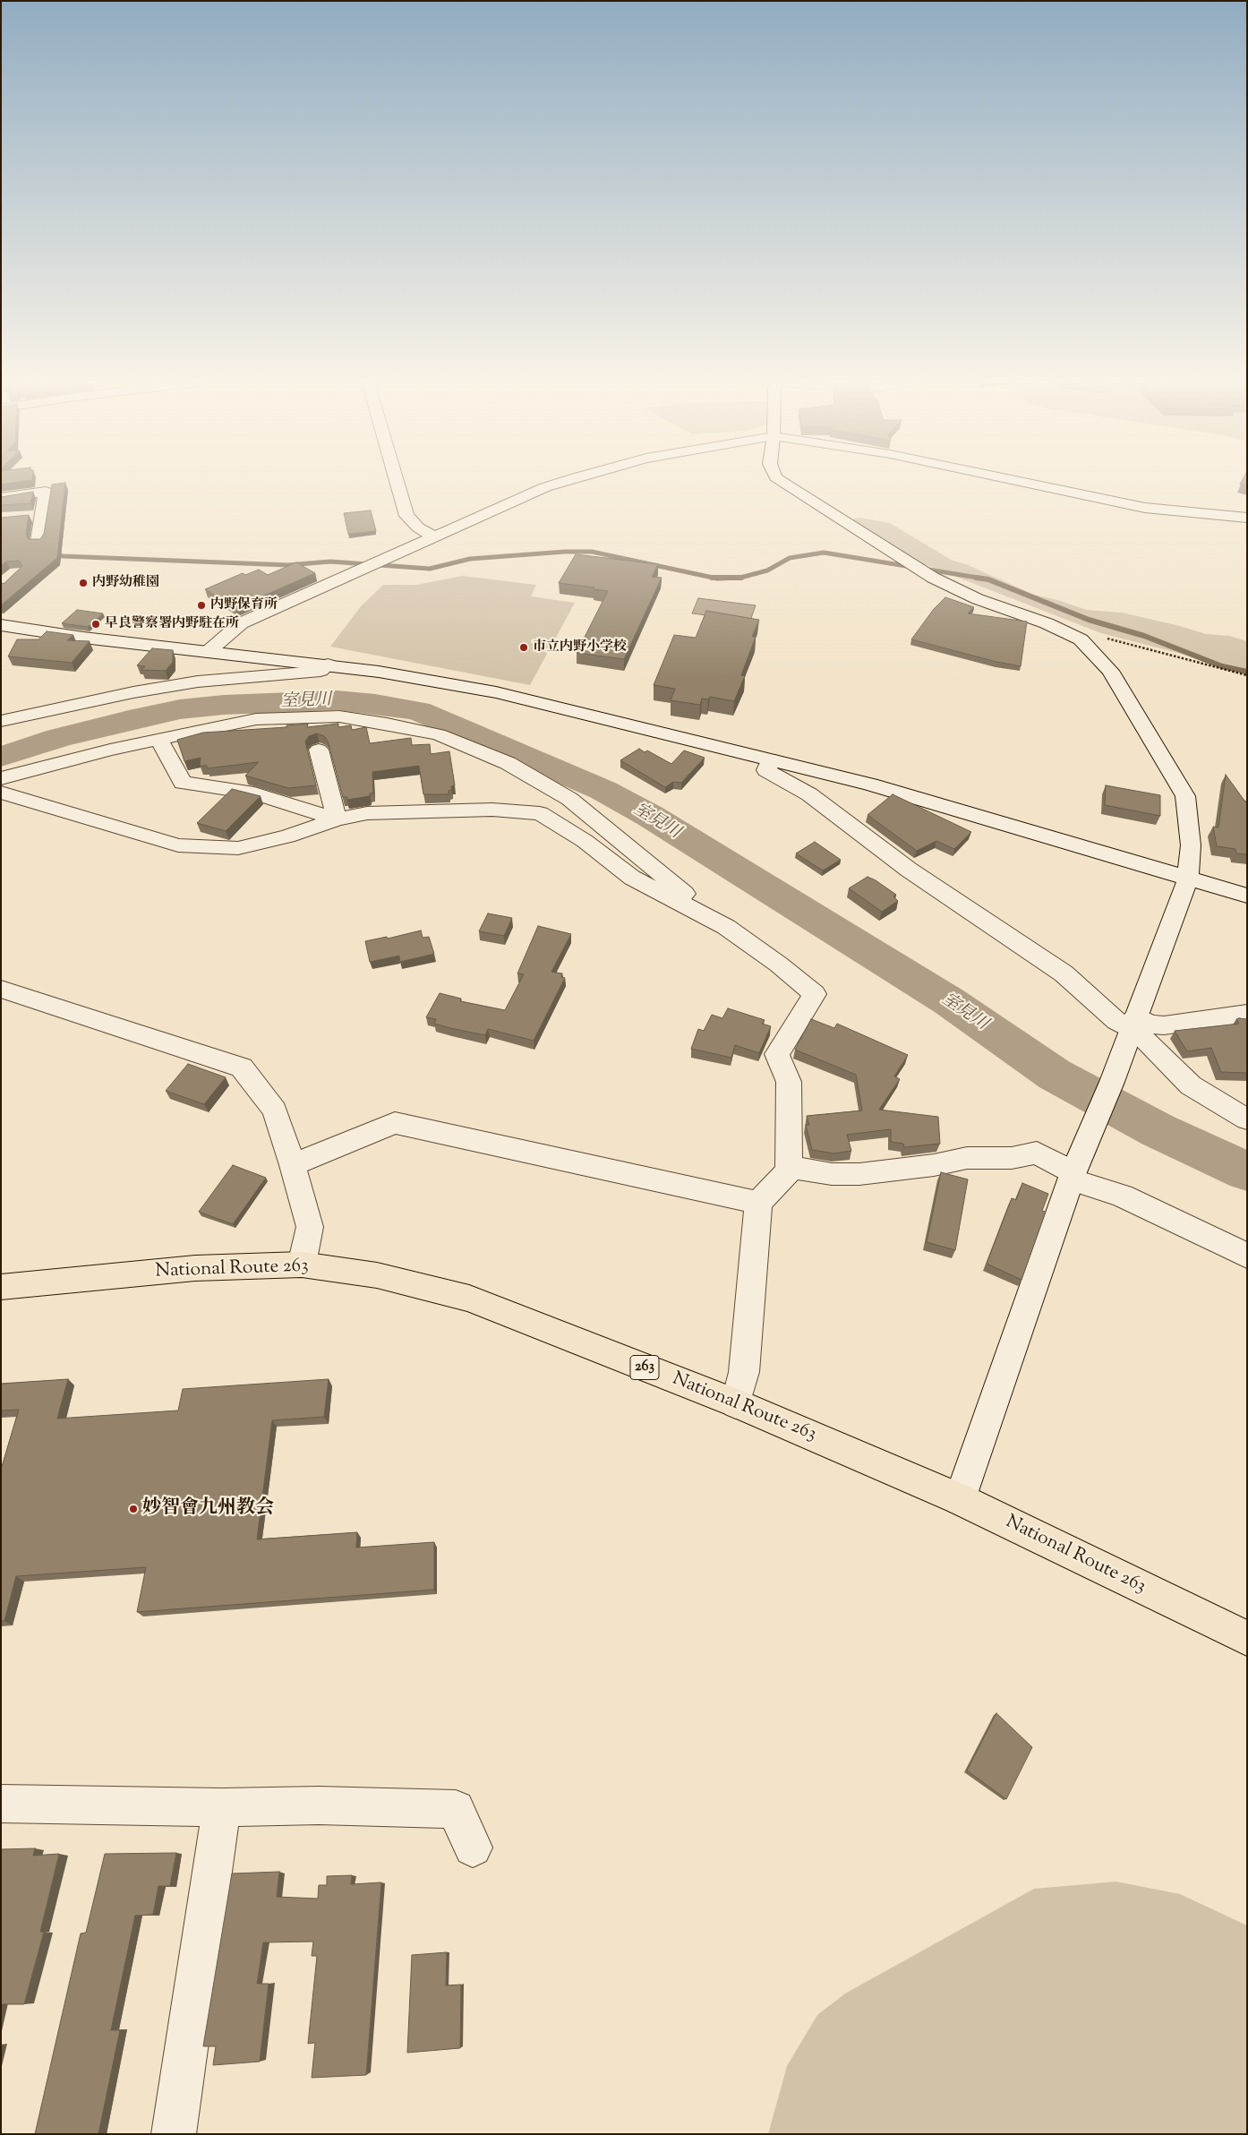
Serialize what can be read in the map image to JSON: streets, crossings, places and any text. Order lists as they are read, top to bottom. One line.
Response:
{"streets":{"highway":["National Route 263","263"]},"water":["室見川"],"places":["内野幼稚園","内野保育所","早良警察署内野駐在所","市立内野小学校","妙智會九州教会"]}
